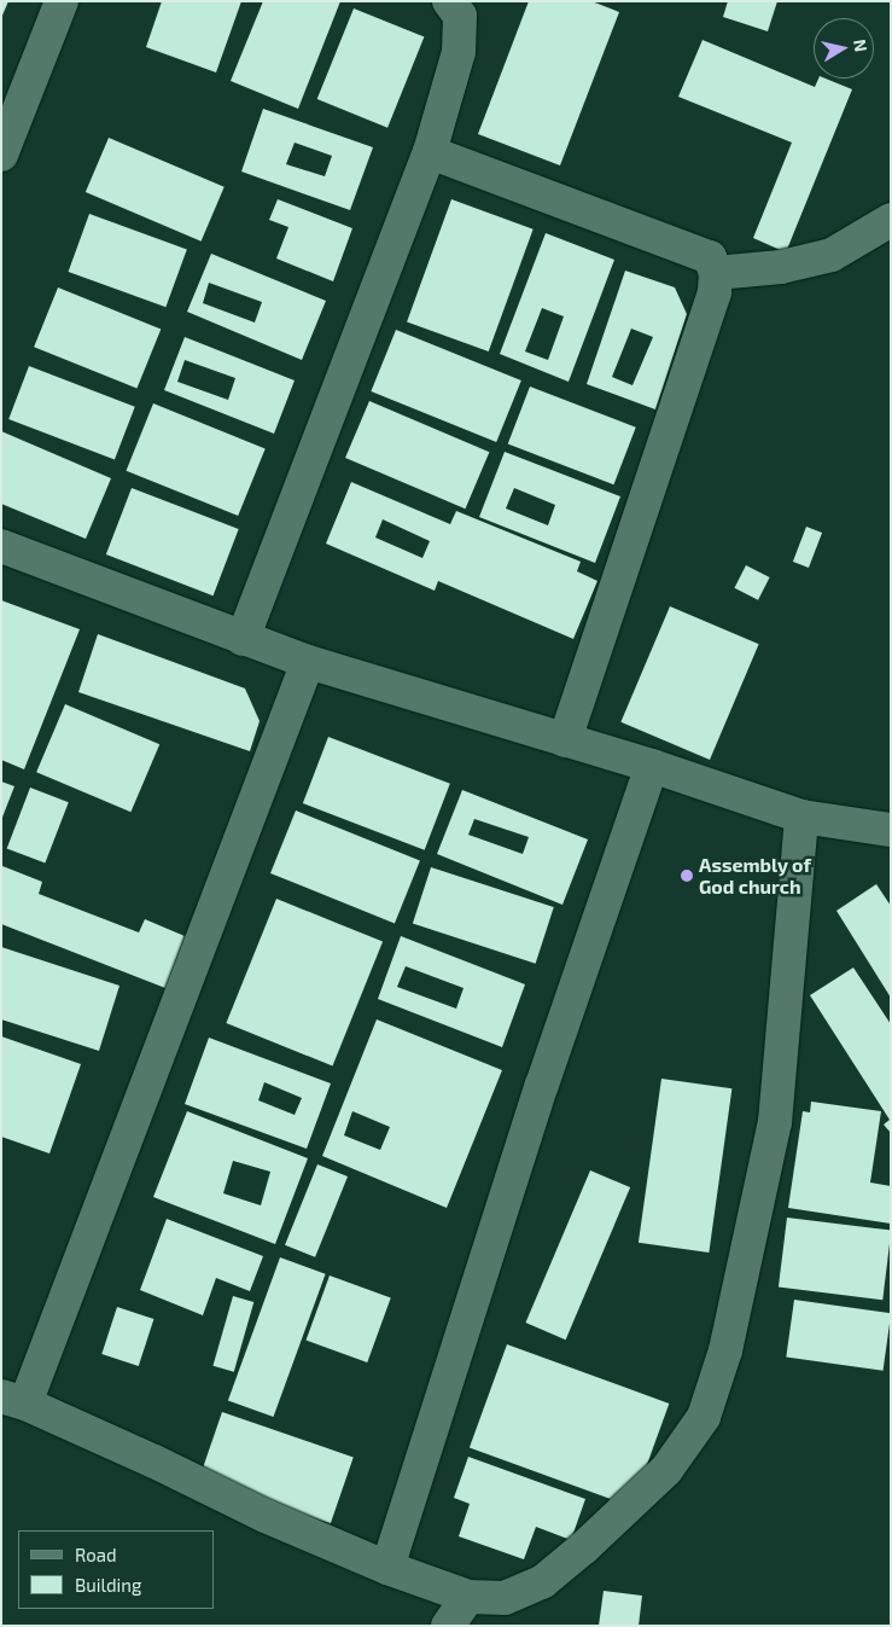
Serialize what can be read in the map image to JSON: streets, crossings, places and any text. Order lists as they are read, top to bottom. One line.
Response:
{"places":["Assembly of God church"],"legend":["Road","Building"],"north":"right"}
